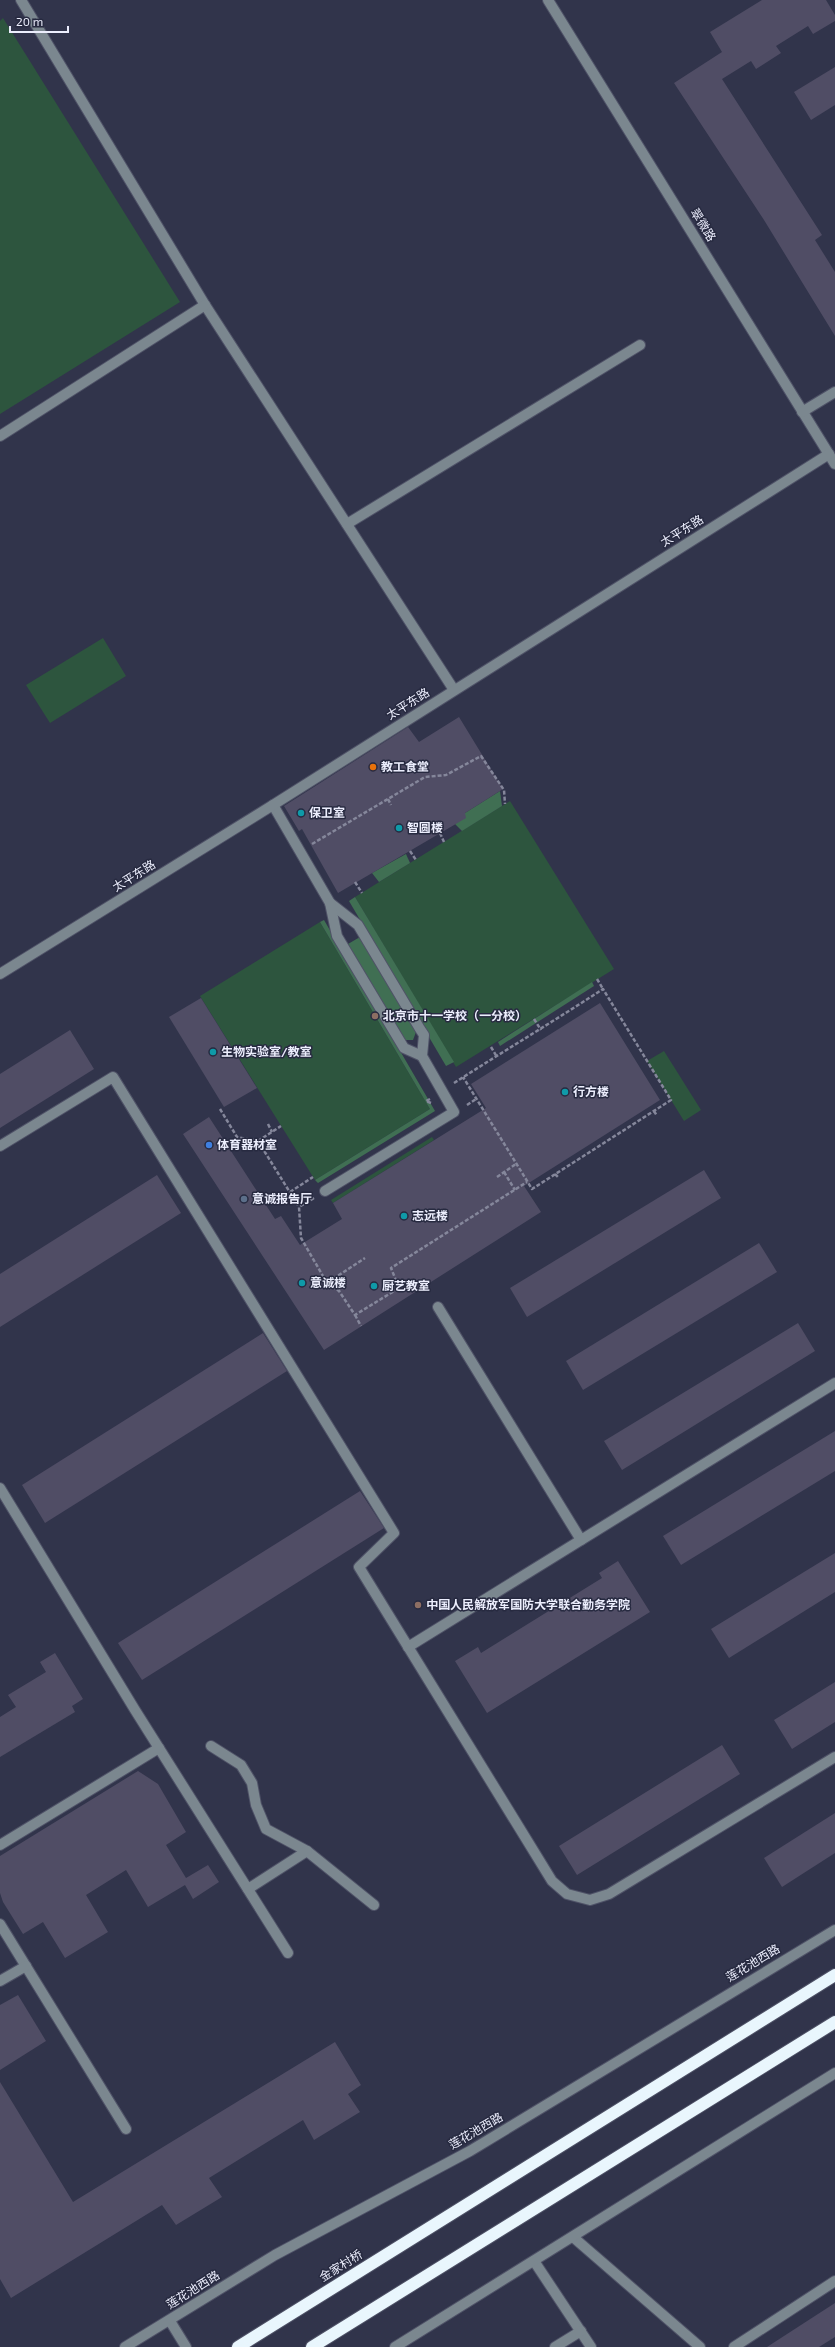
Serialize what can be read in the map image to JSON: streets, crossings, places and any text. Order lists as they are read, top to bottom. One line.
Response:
{"streets":{"highway":["金家村桥"],"street":["翠微路","太平东路","莲花池西路"]},"crossings":[["翠微路","太平东路"]],"places":["教工食堂","保卫室","智圆楼","北京市十一学校（一分校）","生物实验室/教室","行方楼","体育器材室","意诚报告厅","志远楼","意诚楼","厨艺教室","中国人民解放军国防大学联合勤务学院"],"scale_bar":"20 m"}
